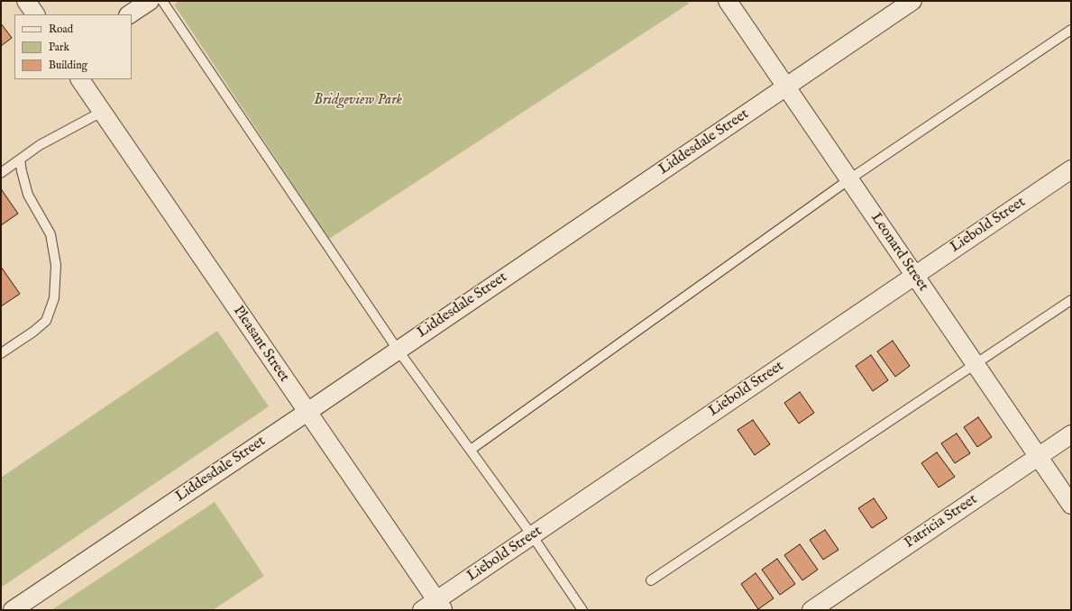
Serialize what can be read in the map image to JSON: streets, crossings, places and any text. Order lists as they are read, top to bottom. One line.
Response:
{"streets":{"street":["Liddesdale Street","Liebold Street","Leonard Street","Pleasant Street","Patricia Street"]},"crossings":[["Liddesdale Street","Leonard Street"],["Liddesdale Street","Pleasant Street"],["Liebold Street","Leonard Street"],["Liebold Street","Pleasant Street"],["Leonard Street","Patricia Street"]],"parks":["Bridgeview Park"],"legend":["Road","Park","Building"]}
